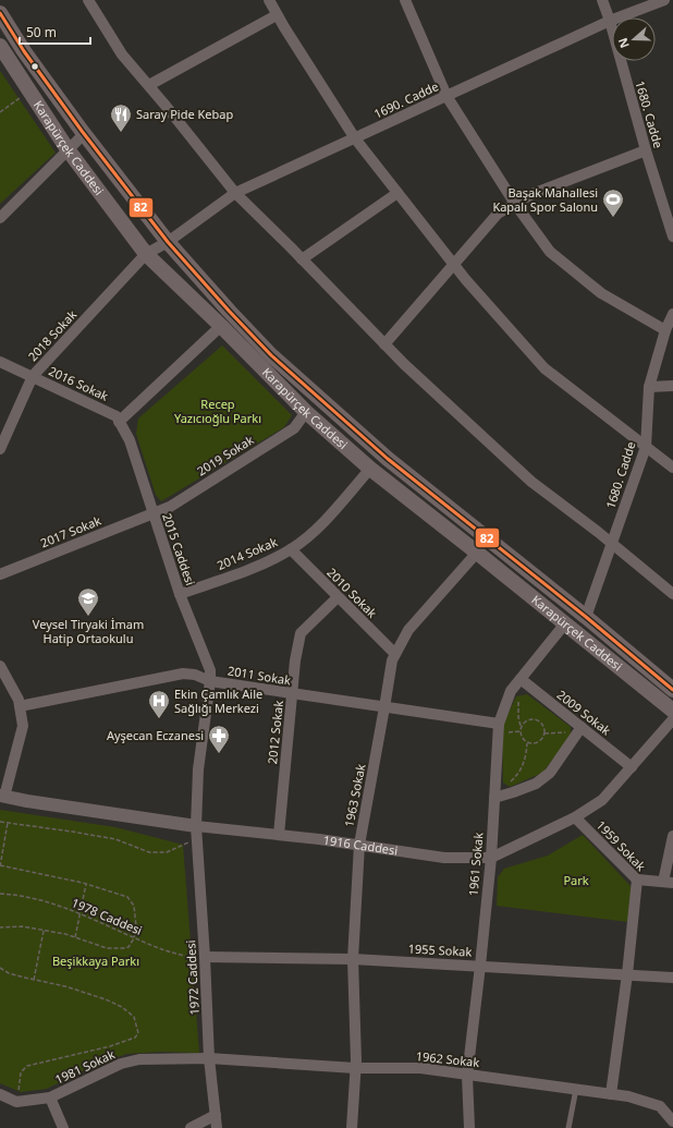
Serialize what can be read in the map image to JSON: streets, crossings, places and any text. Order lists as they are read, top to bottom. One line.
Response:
{"streets":{"main road":["Karapürçek Caddesi"],"street":["1690. Cadde","1680. Cadde","2018 Sokak","2016 Sokak","2019 Sokak","2017 Sokak","2015 Caddesi","2014 Sokak","2010 Sokak","2011 Sokak","2009 Sokak","2012 Sokak","1963 Sokak","1916 Caddesi","1959 Sokak","1961 Sokak","1955 Sokak","1972 Caddesi","1962 Sokak","1981 Sokak"],"path":["1978 Caddesi"]},"crossings":[["1690. Cadde","1680. Cadde"],["1690. Cadde","Karapürçek Caddesi"],["1690. Cadde","2018 Sokak"],["1680. Cadde","Karapürçek Caddesi"],["Karapürçek Caddesi","2018 Sokak"],["Karapürçek Caddesi","2019 Sokak"],["Karapürçek Caddesi","2014 Sokak"],["Karapürçek Caddesi","1963 Sokak"],["Karapürçek Caddesi","1961 Sokak"],["2018 Sokak","2016 Sokak"],["2016 Sokak","2015 Caddesi"],["2019 Sokak","2017 Sokak"],["2019 Sokak","2015 Caddesi"],["2017 Sokak","2015 Caddesi"],["2015 Caddesi","2014 Sokak"],["2015 Caddesi","2011 Sokak"],["2015 Caddesi","1916 Caddesi"],["2015 Caddesi","1972 Caddesi"],["2014 Sokak","2010 Sokak"],["2010 Sokak","2012 Sokak"],["2010 Sokak","1963 Sokak"],["2011 Sokak","2012 Sokak"],["2011 Sokak","1963 Sokak"],["2011 Sokak","1961 Sokak"],["2009 Sokak","1916 Caddesi"],["2009 Sokak","1961 Sokak"],["2012 Sokak","1916 Caddesi"],["1963 Sokak","1916 Caddesi"],["1963 Sokak","1955 Sokak"],["1963 Sokak","1962 Sokak"],["1916 Caddesi","1959 Sokak"],["1916 Caddesi","1961 Sokak"],["1916 Caddesi","1972 Caddesi"],["1959 Sokak","1955 Sokak"],["1959 Sokak","1962 Sokak"],["1961 Sokak","1955 Sokak"],["1961 Sokak","1962 Sokak"],["1978 Caddesi","1955 Sokak"],["1978 Caddesi","1972 Caddesi"],["1955 Sokak","1972 Caddesi"],["1972 Caddesi","1962 Sokak"],["1972 Caddesi","1981 Sokak"],["1962 Sokak","1981 Sokak"]],"parks":["Recep Yazıcıoğlu Parkı","Park","Beşikkaya Parkı"],"places":{"restaurant":["Saray Pide Kebap"],"sports":["Başak Mahallesi Kapalı Spor Salonu"],"school or university":["Veysel Tiryaki İmam Hatip Ortaokulu"],"hospital":["Ekin Çamlık Aile Sağlığı Merkezi"],"pharmacy":["Ayşecan Eczanesi"]},"lines":["transit line 82"],"scale_bar":"50 m","north":"left"}
